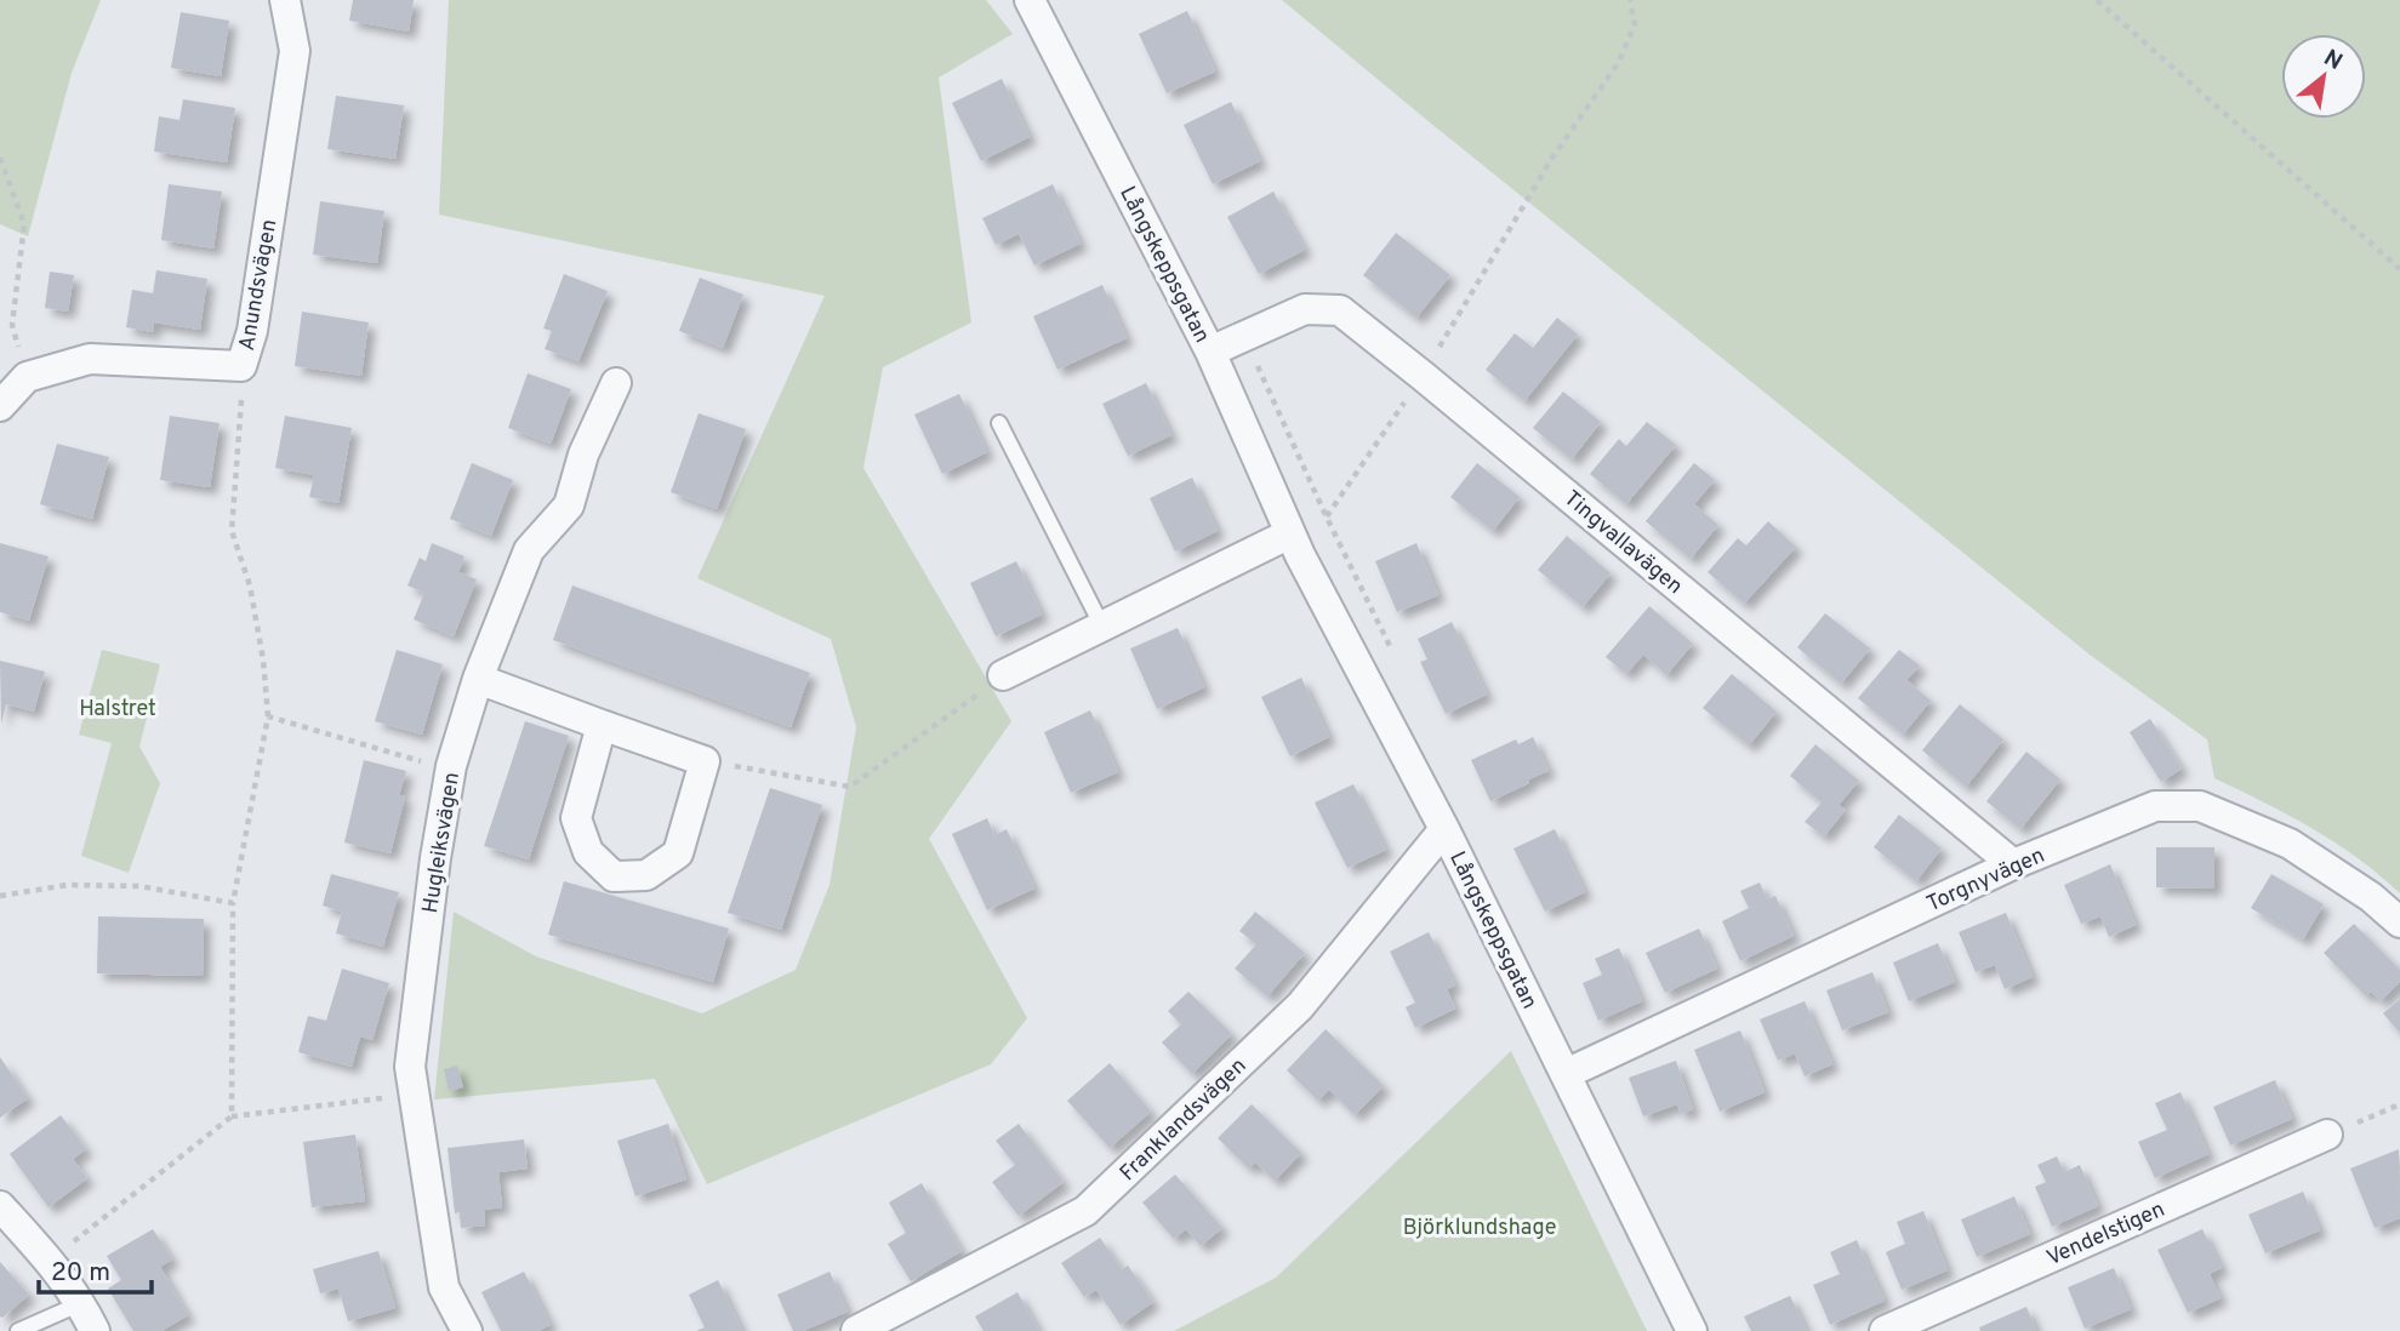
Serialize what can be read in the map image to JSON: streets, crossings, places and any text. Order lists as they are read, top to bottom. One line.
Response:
{"streets":{"street":["Långskeppsgatan","Anundsvägen","Tingvallavägen","Hugleiksvägen","Torgnyvägen","Franklandsvägen","Vendelstigen"]},"crossings":[["Långskeppsgatan","Tingvallavägen"],["Långskeppsgatan","Torgnyvägen"],["Långskeppsgatan","Franklandsvägen"],["Tingvallavägen","Torgnyvägen"]],"parks":["Halstret","Björklundshage"],"scale_bar":"20 m","north":"top right"}
